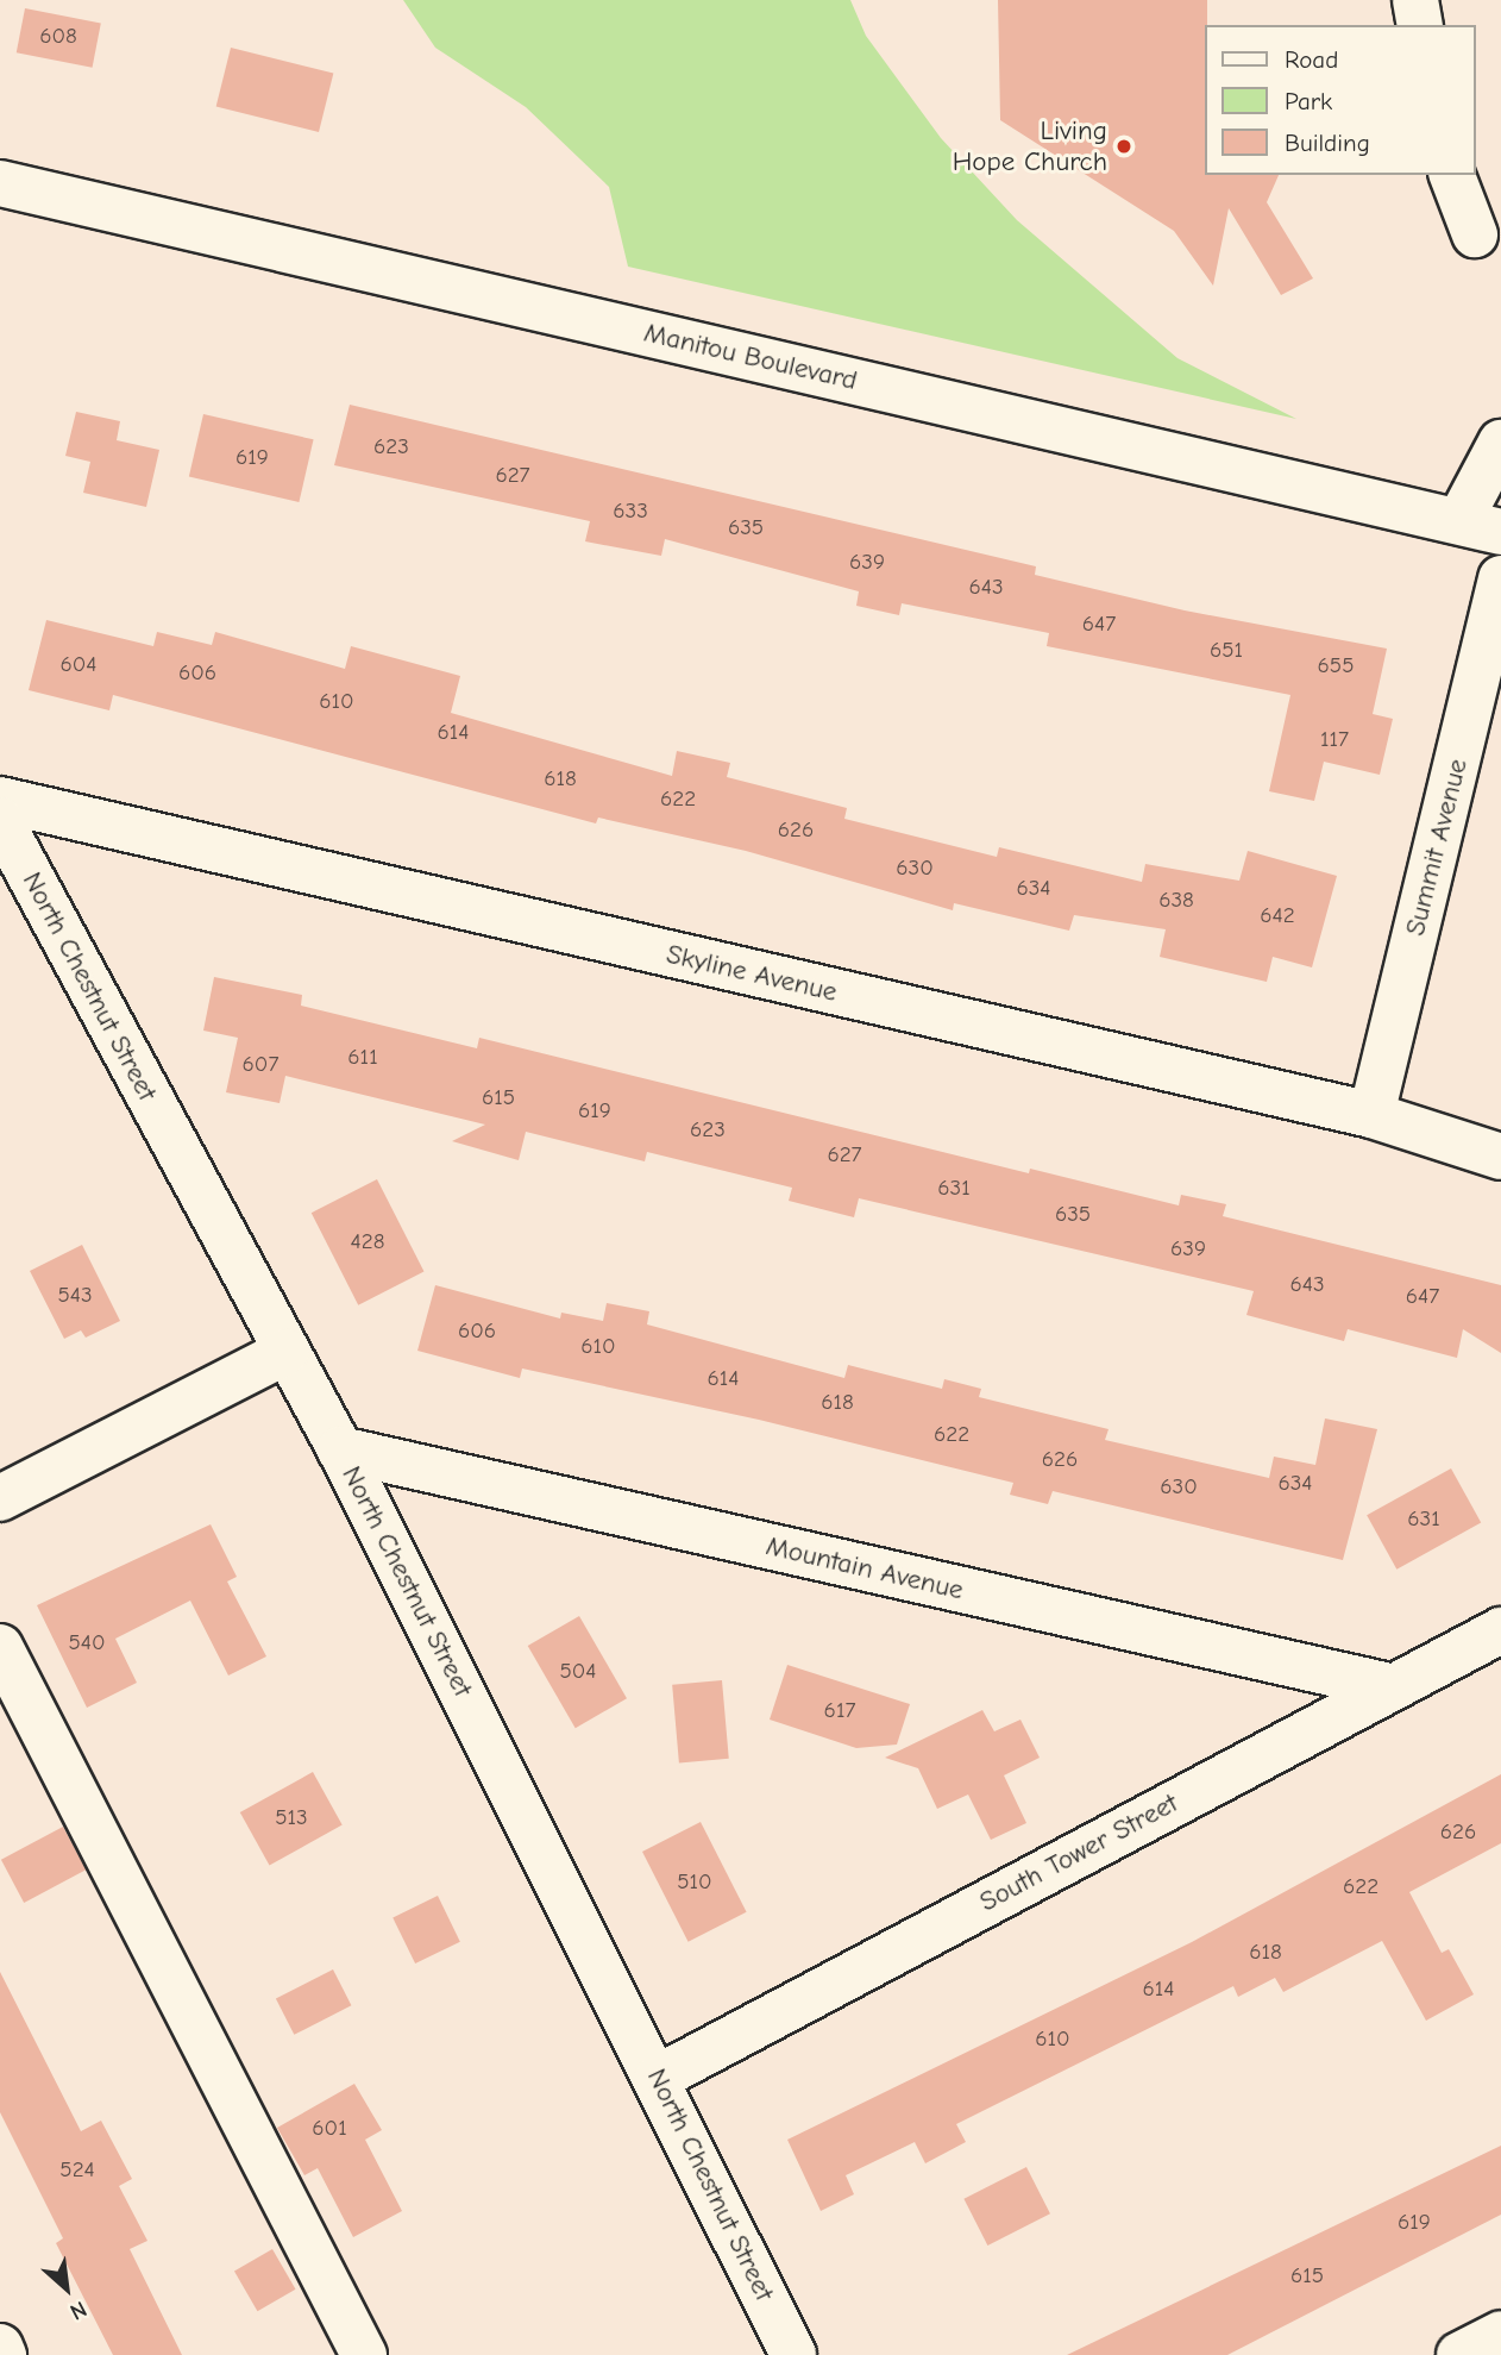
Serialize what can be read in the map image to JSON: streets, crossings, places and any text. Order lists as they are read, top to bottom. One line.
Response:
{"streets":{"street":["Manitou Boulevard","Summit Avenue","Skyline Avenue","North Chestnut Street","Mountain Avenue","South Tower Street"]},"crossings":[["Summit Avenue","Skyline Avenue"],["North Chestnut Street","Mountain Avenue"],["North Chestnut Street","South Tower Street"],["Mountain Avenue","South Tower Street"]],"places":["Living Hope Church"],"house_numbers":["608","623","619","627","633","635","639","643","647","651","604","655","606","610","614","117","618","622","626","630","634","638","642","611","607","615","619","623","627","631","635","428","639","643","543","647","606","610","614","618","622","626","634","630","631","540","504","617","513","626","510","622","618","614","610","601","524","619","615"],"legend":["Road","Park","Building"],"north":"bottom right"}
